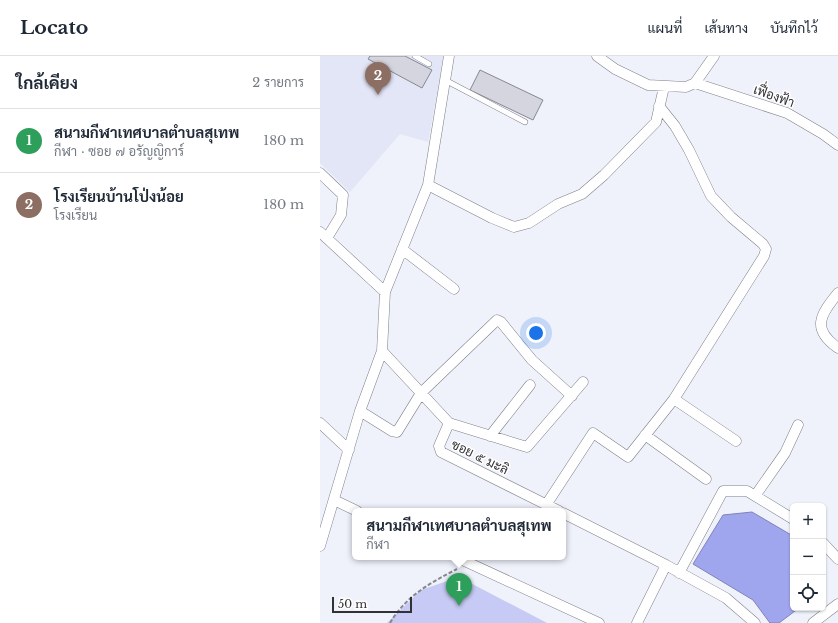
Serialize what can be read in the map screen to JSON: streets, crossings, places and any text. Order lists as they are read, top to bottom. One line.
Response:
{"streets":{"street":["เฟื่องฟ้า","ซอย ๕ มะลิ"]},"scale_bar":"50 m","page":{"header":"Locato","nav":["แผนที่","เส้นทาง","บันทึกไว้"],"heading":["ใกล้เคียง","2 รายการ"],"pins":["2","1"],"list":[{"mark":"1","name":"สนามกีฬาเทศบาลตำบลสุเทพ","note":"กีฬา · ซอย ๗ อรัญญิการ์","value":"180 m"},{"mark":"2","name":"โรงเรียนบ้านโป่งน้อย","note":"โรงเรียน","value":"180 m"}],"map_buttons":["+","−"],"popup":["สนามกีฬาเทศบาลตำบลสุเทพ","กีฬา"],"scale":"50 m"}}
